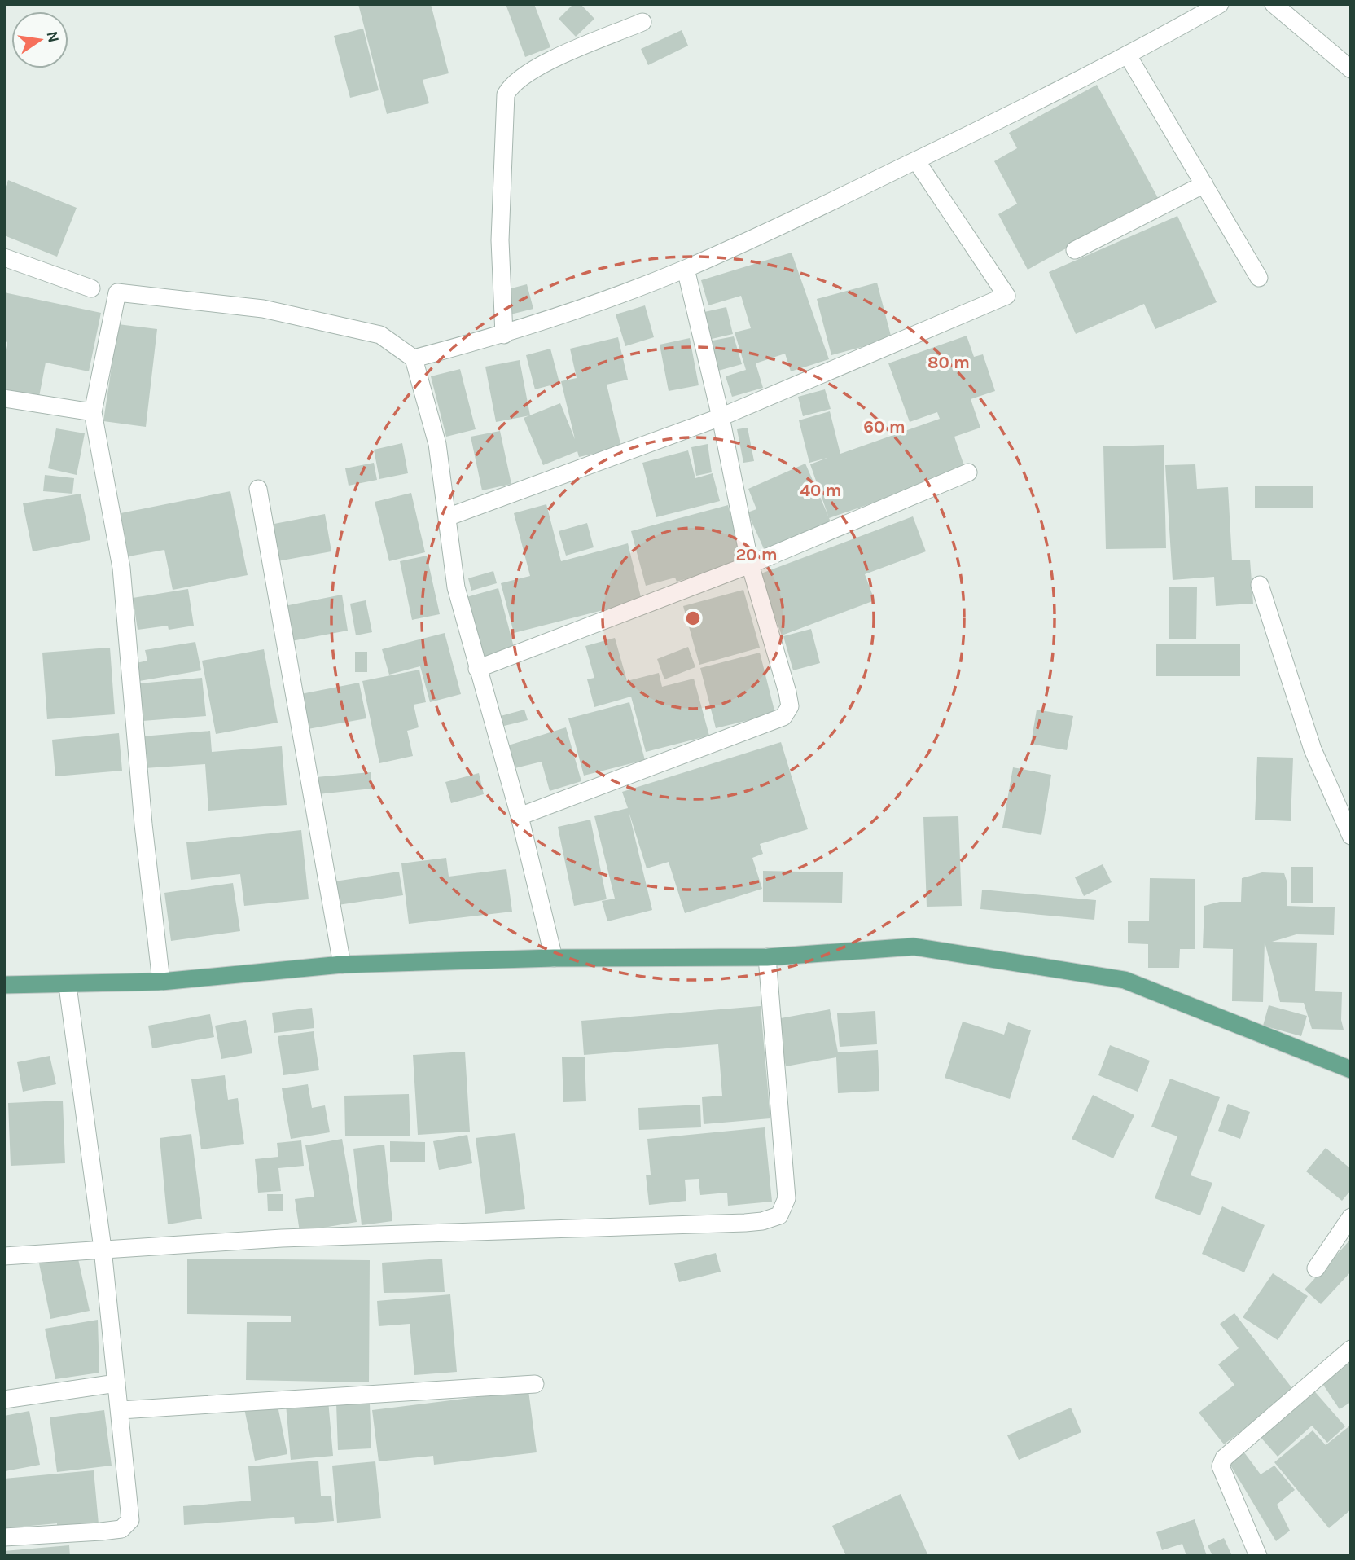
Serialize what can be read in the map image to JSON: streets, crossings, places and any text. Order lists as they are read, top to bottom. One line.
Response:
{"north":"right","rings":["80 m","60 m","40 m","20 m"]}
